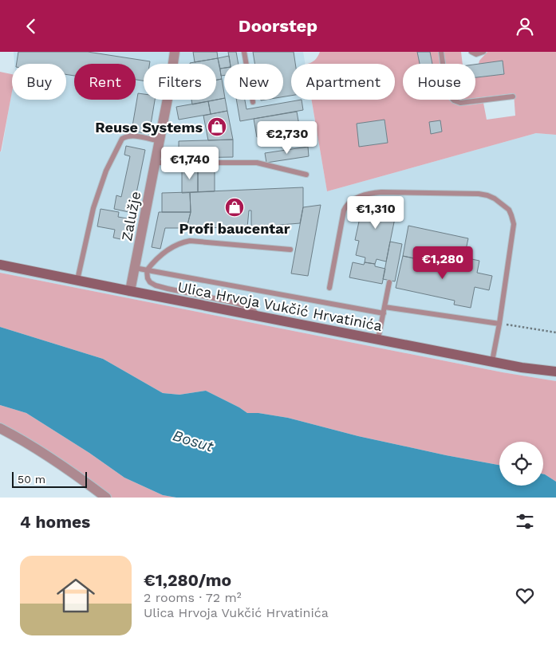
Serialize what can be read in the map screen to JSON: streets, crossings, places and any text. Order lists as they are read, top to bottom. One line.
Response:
{"streets":{"main road":["Ulica Hrvoja Vukčić Hrvatinića"],"street":["Zalužje"]},"crossings":[["Zalužje","Ulica Hrvoja Vukčić Hrvatinića"]],"water":["Bosut"],"places":{"shop":["Reuse Systems","Profi baucentar"]},"scale_bar":"50 m","page":{"header":"Doorstep","chip":["Buy","Rent","Filters","New","Apartment","House"],"price":["€2,730","€1,740","€1,310","€1,280"],"scale":"50 m","heading":"4 homes","list":[{"name":"€1,280/mo","note":"2 rooms · 72 m² · Ulica Hrvoja Vukčić Hrvatinića"}]}}
